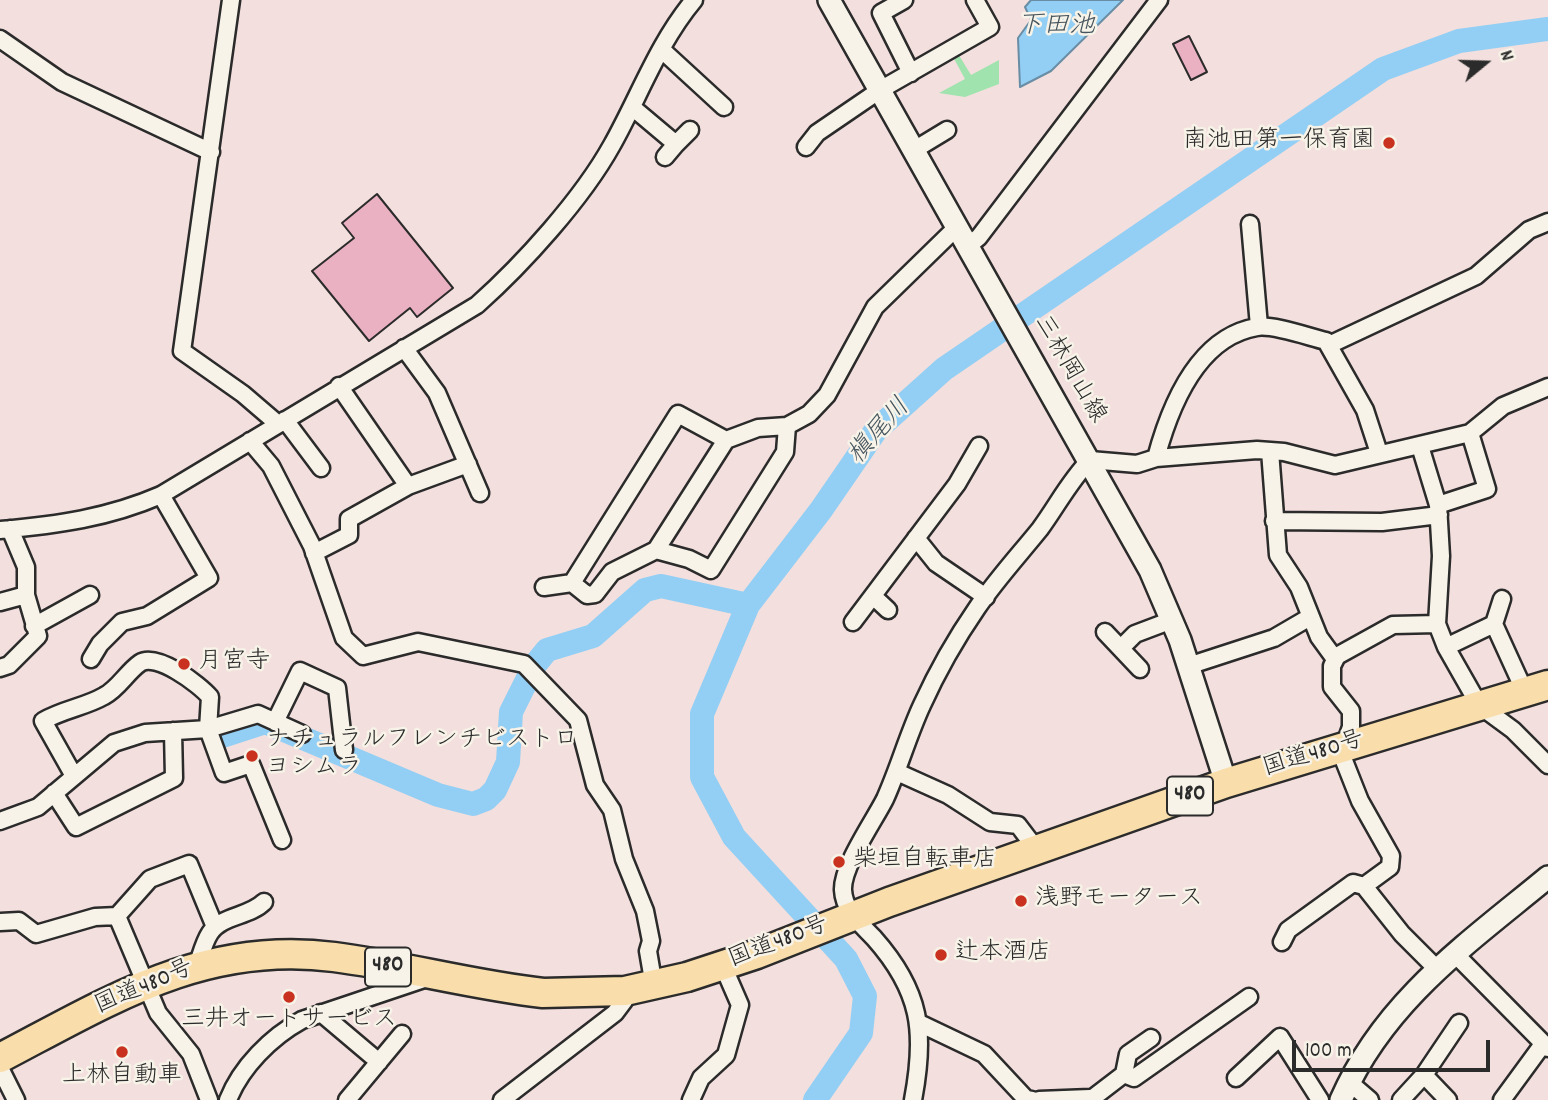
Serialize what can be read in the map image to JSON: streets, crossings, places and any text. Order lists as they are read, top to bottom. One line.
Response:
{"streets":{"highway":["国道480号","480"],"main road":["三林岡山線"]},"crossings":[["三林岡山線","国道480号"]],"water":["下田池","槇尾川"],"places":["南池田第一保育園","月宮寺","ナチュラルフレンチビストロ ヨシムラ","柴垣自転車店","浅野モータース","辻本酒店","三井オートサービス","上林自動車"],"scale_bar":"100 m","north":"right"}
